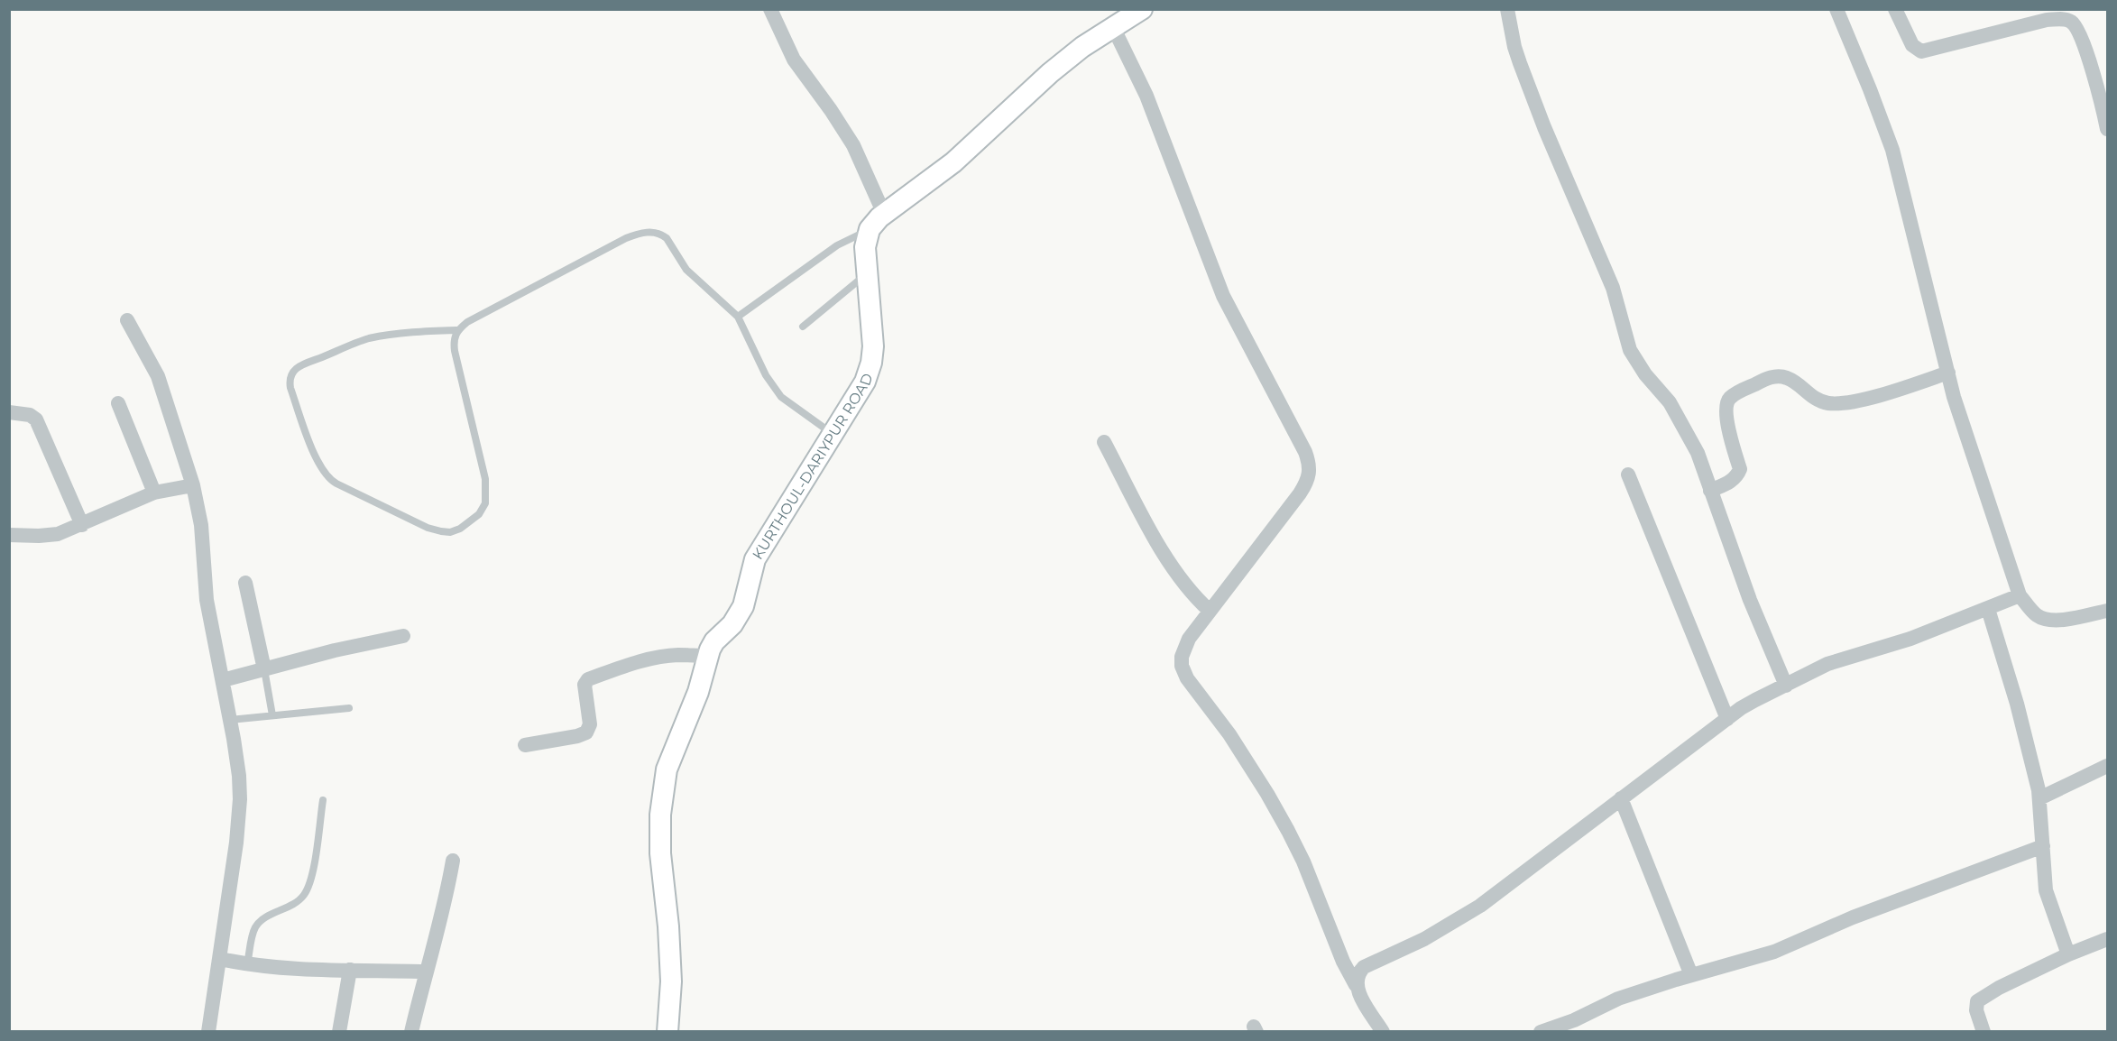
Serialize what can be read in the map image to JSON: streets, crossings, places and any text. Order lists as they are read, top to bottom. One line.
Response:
{"streets":{"street":["KURTHOUL-DARIYPUR ROAD"]}}
